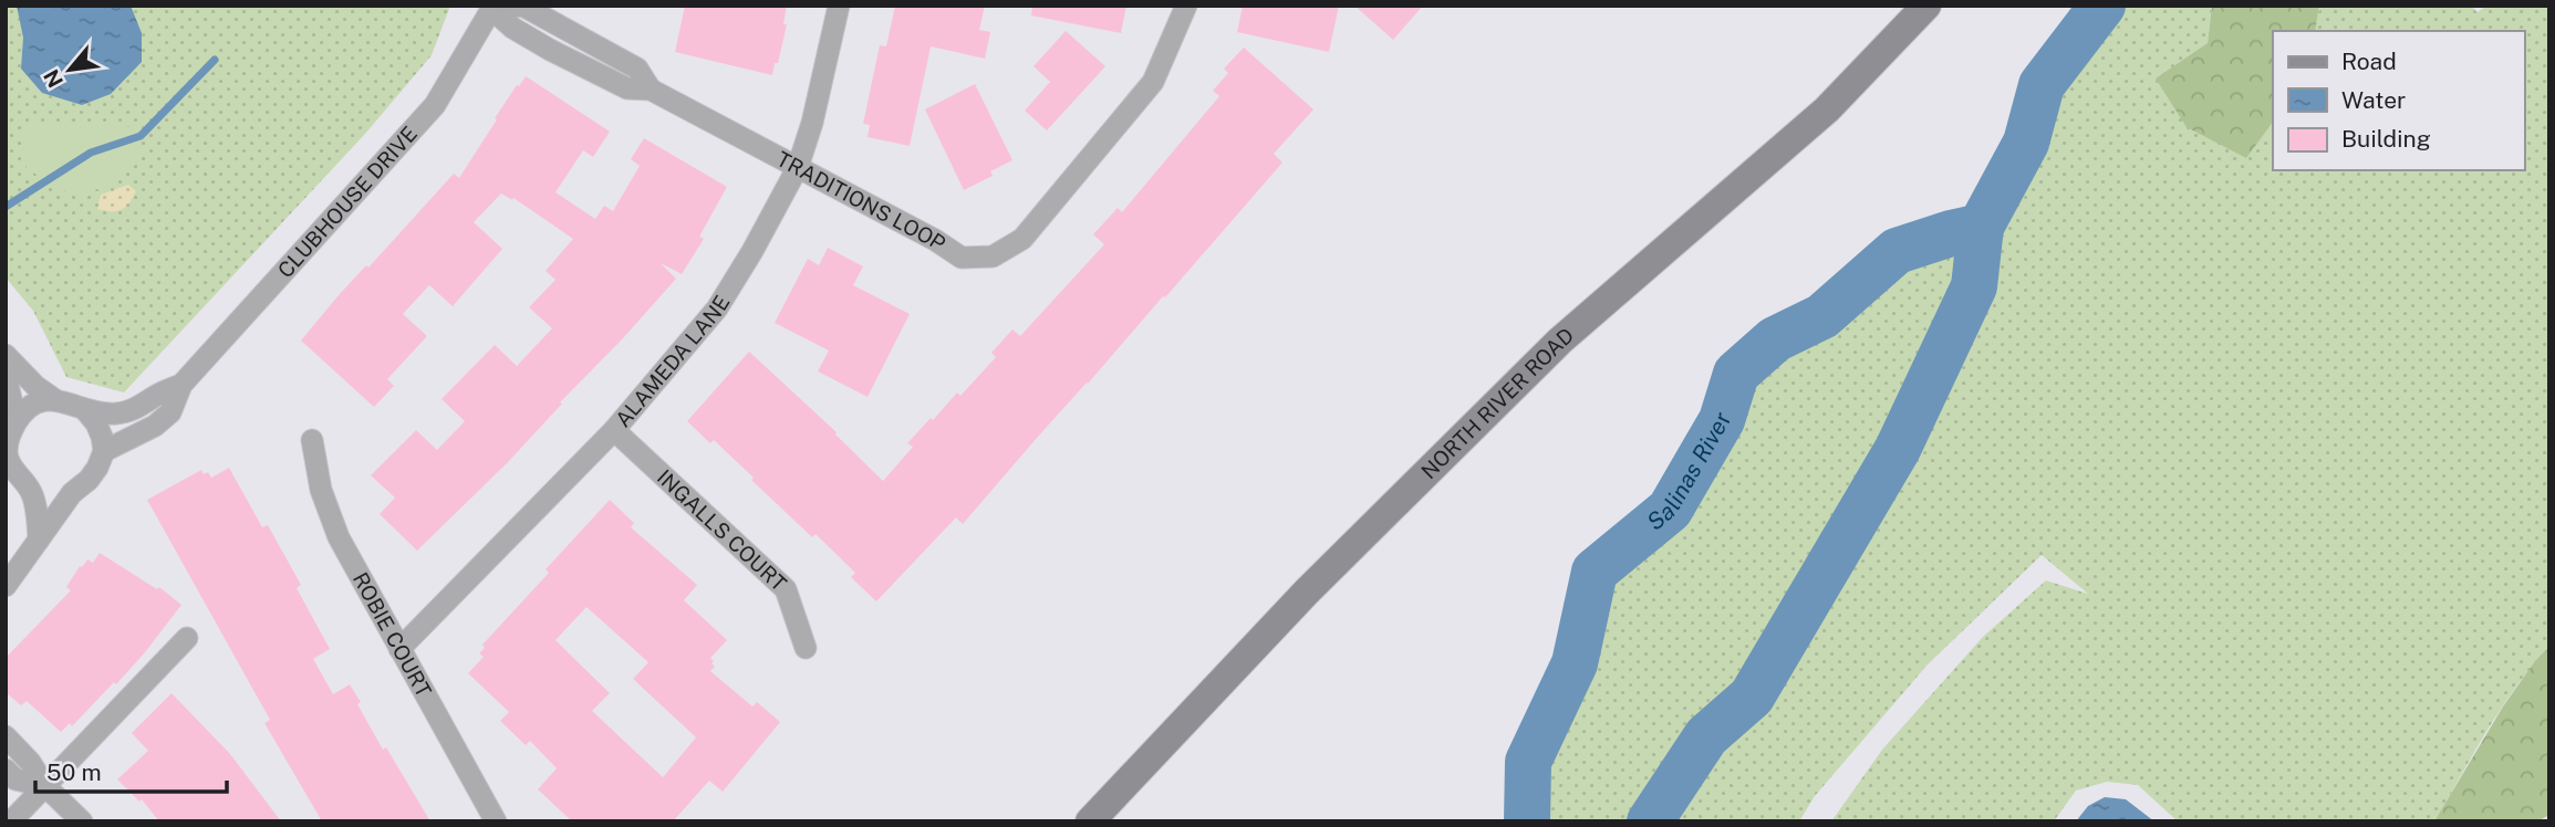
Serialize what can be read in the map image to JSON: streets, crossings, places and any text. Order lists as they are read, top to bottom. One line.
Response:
{"streets":{"main road":["NORTH RIVER ROAD"],"street":["TRADITIONS LOOP","CLUBHOUSE DRIVE","ALAMEDA LANE","INGALLS COURT","ROBIE COURT"]},"crossings":[["TRADITIONS LOOP","CLUBHOUSE DRIVE"],["TRADITIONS LOOP","ALAMEDA LANE"],["ALAMEDA LANE","INGALLS COURT"],["ALAMEDA LANE","ROBIE COURT"]],"water":["Salinas River"],"legend":["Road","Water","Building"],"scale_bar":"50 m","north":"bottom left"}
